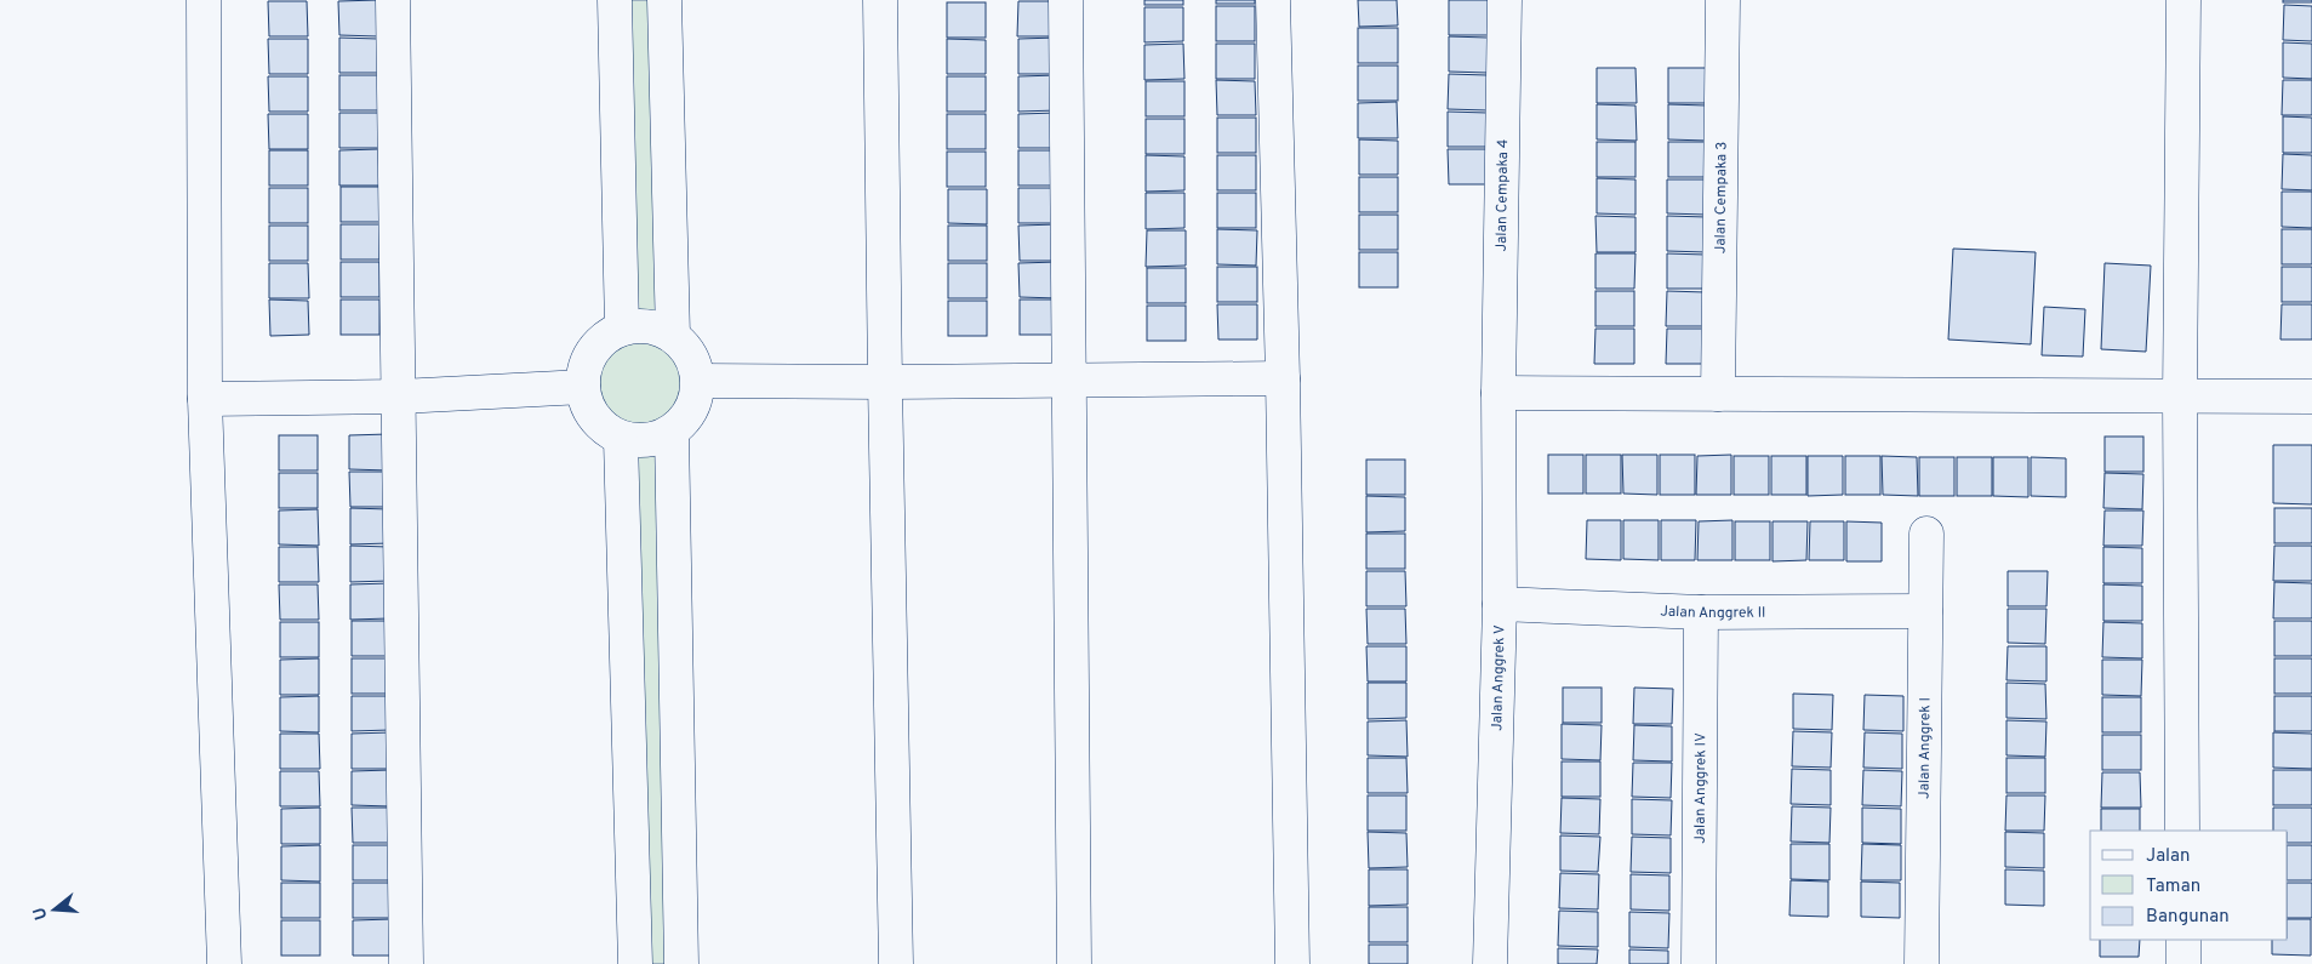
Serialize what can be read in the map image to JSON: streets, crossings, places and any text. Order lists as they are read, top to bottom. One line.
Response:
{"streets":{"street":["Jalan Cempaka 4","Jalan Cempaka 3","Jalan Anggrek II","Jalan Anggrek V","Jalan Anggrek I","Jalan Anggrek IV"]},"crossings":[["Jalan Cempaka 4","Jalan Anggrek V"],["Jalan Anggrek II","Jalan Anggrek V"],["Jalan Anggrek II","Jalan Anggrek I"],["Jalan Anggrek II","Jalan Anggrek IV"]],"legend":["Jalan","Taman","Bangunan"],"north":"left"}
